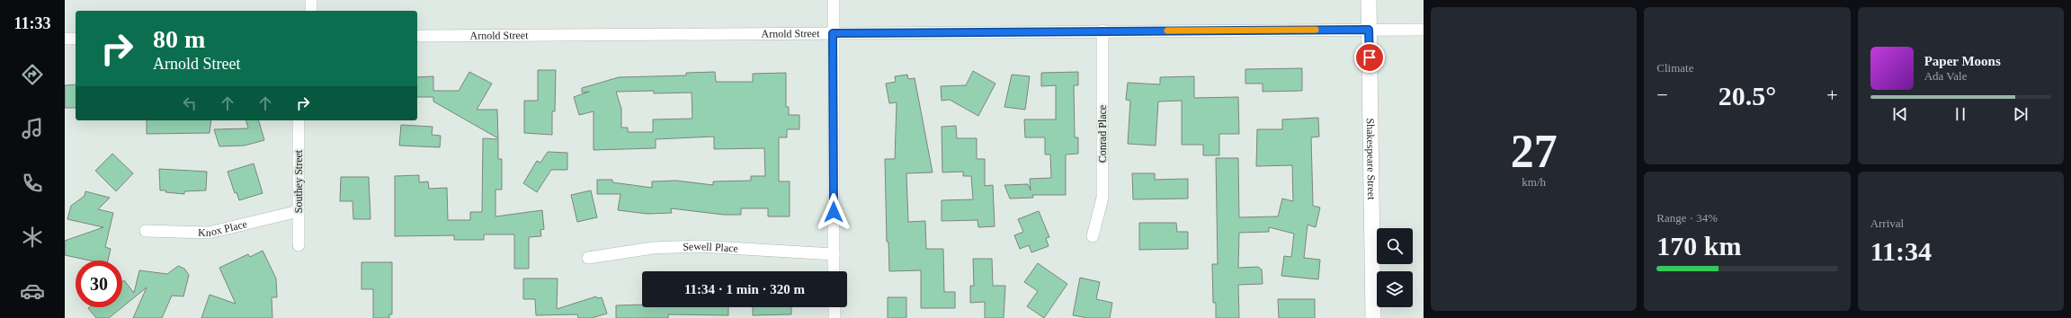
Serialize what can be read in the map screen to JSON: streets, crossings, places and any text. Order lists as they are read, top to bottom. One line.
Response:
{"streets":{"street":["Arnold Street","Conrad Place","Shakespeare Street","Southey Street","Knox Place","Sewell Place"]},"crossings":[["Arnold Street","Conrad Place"],["Arnold Street","Shakespeare Street"],["Southey Street","Knox Place"]],"page":{"tabs":"11:33","tile":[["27","km/h"],"Climate",["Range · 34%","170 km"],["Arrival","11:34"]],"turn":["80 m","Arnold Street"],"song":["Paper Moons","Ada Vale"],"heat":["−","20.5°","+"],"limit":"30","trip":"11:34 · 1 min · 320 m"}}
